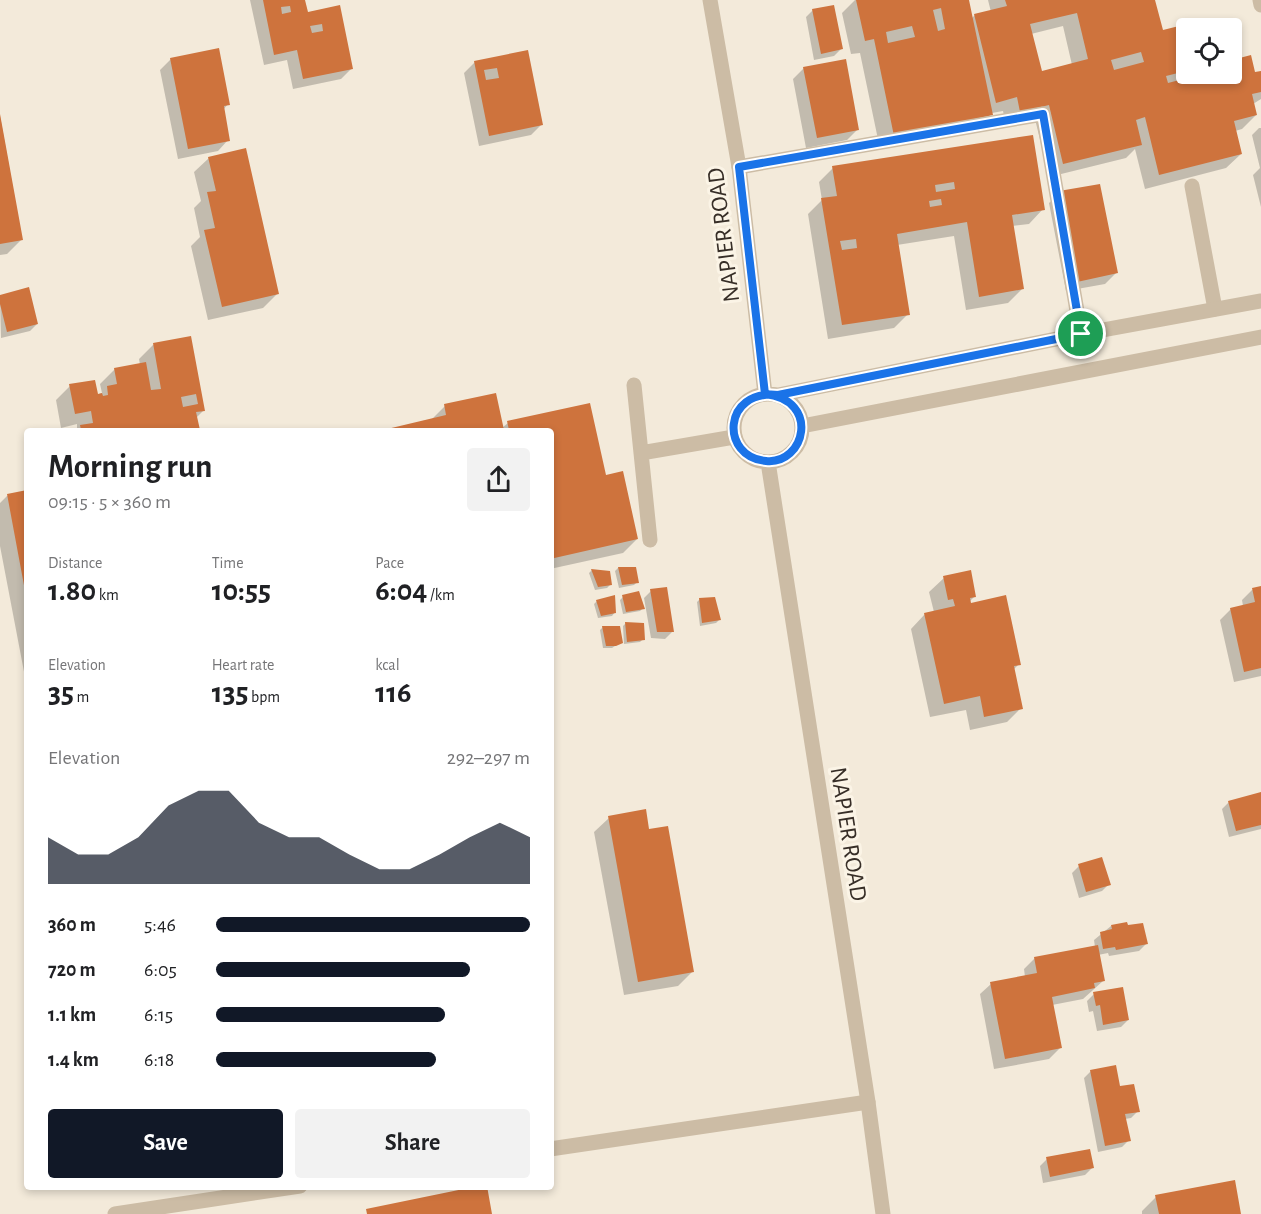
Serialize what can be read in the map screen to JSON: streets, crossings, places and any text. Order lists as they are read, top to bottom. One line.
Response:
{"streets":{"street":["NAPIER ROAD"]},"page":{"heading":["Morning run","09:15 · 5 × 360 m"],"stats":[["Distance","1.80 km"],["Time","10:55"],["Pace","6:04 /km"],["Elevation","35 m"],["Heart rate","135 bpm"],["kcal","116"]],"chart":["Elevation","292–297 m"],"list":[{"name":"360 m","note":"5:46"},{"name":"720 m","note":"6:05"},{"name":"1.1 km","note":"6:15"},{"name":"1.4 km","note":"6:18"}],"buttons":["Save","Share"]}}
